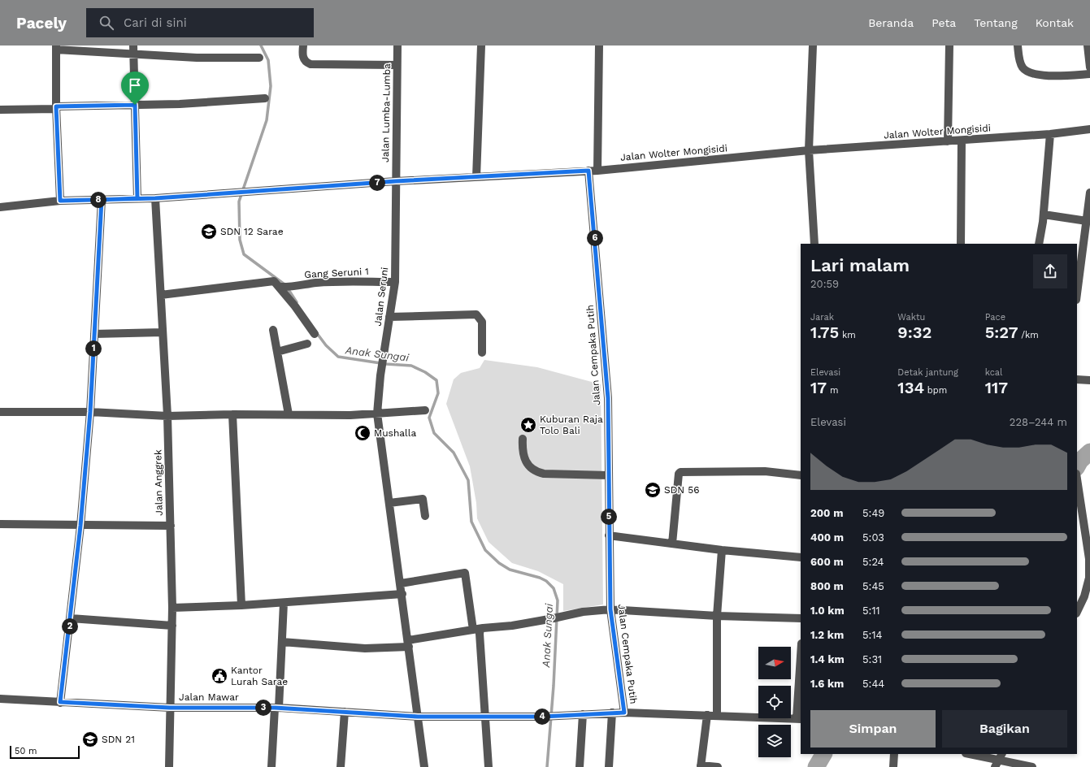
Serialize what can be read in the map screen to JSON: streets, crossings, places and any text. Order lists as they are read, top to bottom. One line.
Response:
{"streets":{"street":["Jalan Lumba-Lumba","Jalan Wolter Mongisidi","Gang Seruni 1","Jalan Seruni","Jalan Cempaka Putih","Jalan Anggrek","Jalan Mawar"]},"crossings":[["Jalan Lumba-Lumba","Jalan Wolter Mongisidi"],["Jalan Lumba-Lumba","Jalan Seruni"],["Jalan Wolter Mongisidi","Jalan Seruni"],["Jalan Wolter Mongisidi","Jalan Cempaka Putih"],["Jalan Wolter Mongisidi","Jalan Anggrek"],["Gang Seruni 1","Jalan Seruni"],["Jalan Seruni","Jalan Mawar"],["Jalan Cempaka Putih","Jalan Mawar"],["Jalan Anggrek","Jalan Mawar"]],"water":["Anak Sungai"],"places":{"school or university":["SDN 12 Sarae","SDN 56","SDN 21"],"place":["Kuburan Raja Tolo Bali"],"mosque":["Mushalla"],"public building":["Kantor Lurah Sarae"]},"scale_bar":"50 m","north":"right","page":{"header":"Pacely","search":"Cari di sini","nav":["Beranda","Peta","Tentang","Kontak"],"pins":["7","8","6","1","5","2","3","4"],"heading":["Lari malam","20:59"],"stats":[["Jarak","1.75 km"],["Waktu","9:32"],["Pace","5:27 /km"],["Elevasi","17 m"],["Detak jantung","134 bpm"],["kcal","117"]],"chart":["Elevasi","228–244 m"],"list":[{"name":"200 m","note":"5:49"},{"name":"400 m","note":"5:03"},{"name":"600 m","note":"5:24"},{"name":"800 m","note":"5:45"},{"name":"1.0 km","note":"5:11"},{"name":"1.2 km","note":"5:14"},{"name":"1.4 km","note":"5:31"},{"name":"1.6 km","note":"5:44"}],"buttons":["Simpan","Bagikan"],"scale":"50 m"}}
